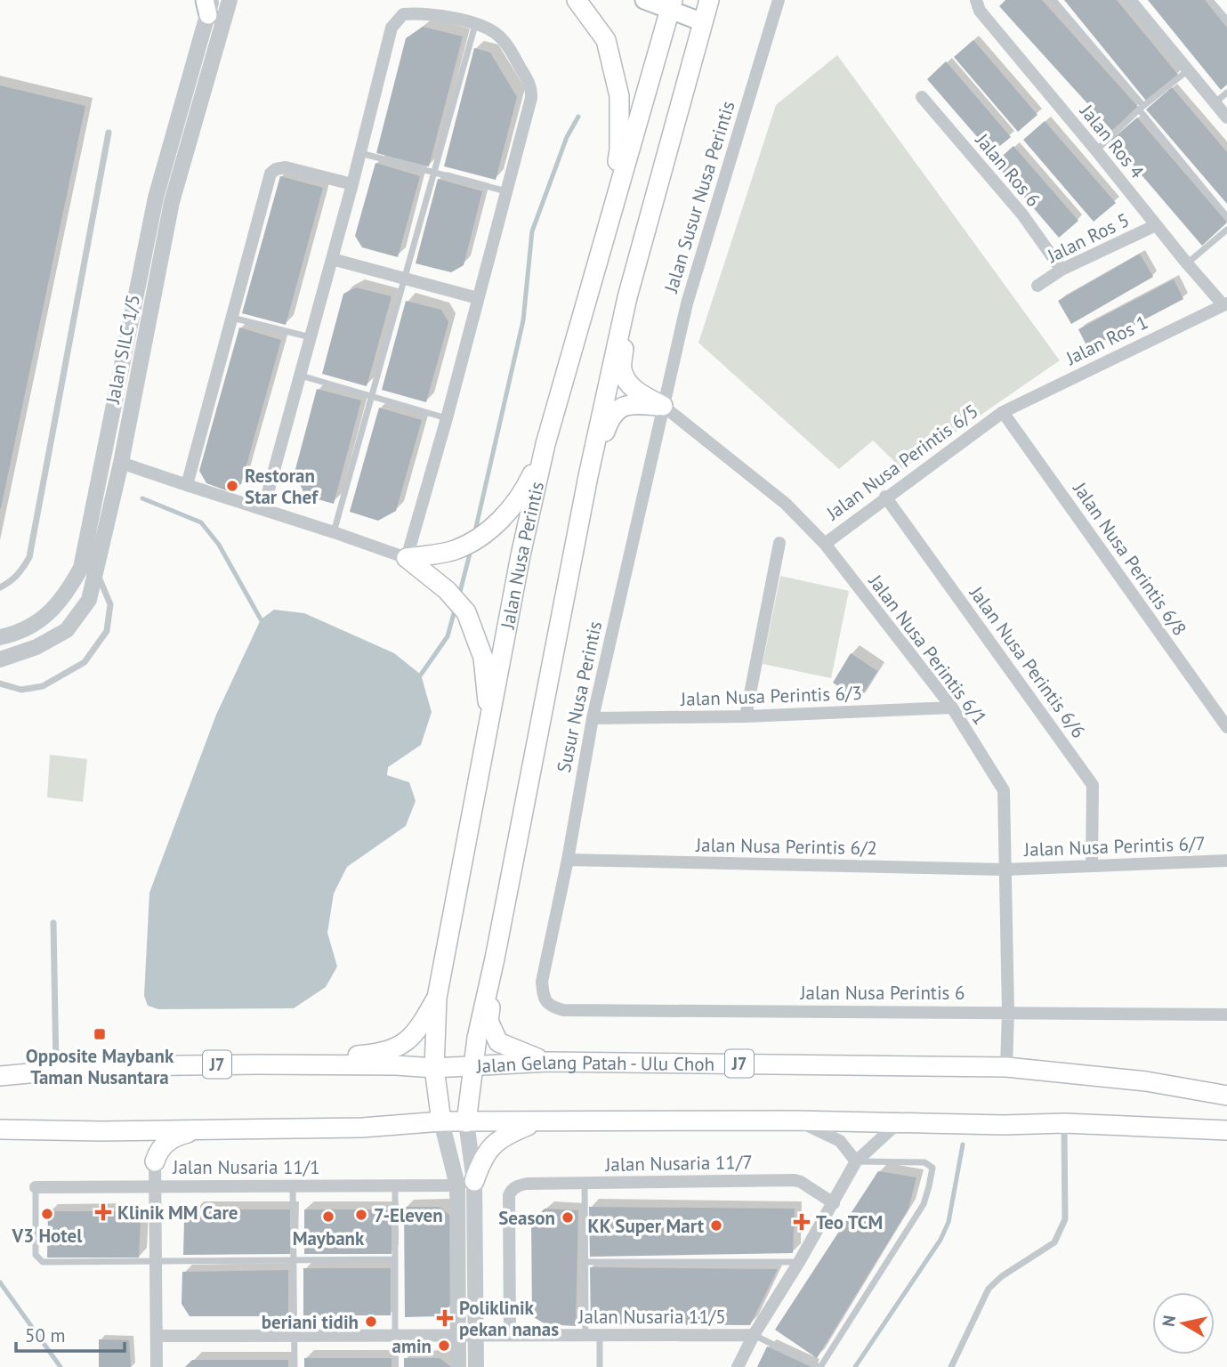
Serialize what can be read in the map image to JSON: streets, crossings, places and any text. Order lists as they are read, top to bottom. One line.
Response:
{"streets":{"main road":["Jalan Nusa Perintis","J7","Jalan Gelang Patah - Ulu Choh"],"street":["Jalan Ros 4","Jalan Ros 6","Jalan Susur Nusa Perintis","Jalan Ros 5","Jalan Ros 1","Jalan SILC 1/5","Jalan Nusa Perintis 6/5","Jalan Nusa Perintis 6/8","Jalan Nusa Perintis 6/1","Jalan Nusa Perintis 6/6","Jalan Nusa Perintis 6/3","Susur Nusa Perintis","Jalan Nusa Perintis 6/2","Jalan Nusa Perintis 6/7","Jalan Nusa Perintis 6","Jalan Nusaria 11/7","Jalan Nusaria 11/1","Jalan Nusaria 11/5"]},"crossings":[["Jalan Ros 4","Jalan Ros 5"],["Jalan Ros 4","Jalan Ros 1"],["Jalan Ros 6","Jalan Ros 5"],["Jalan Susur Nusa Perintis","Jalan Nusa Perintis 6/1"],["Jalan Susur Nusa Perintis","Susur Nusa Perintis"],["Jalan Ros 1","Jalan Nusa Perintis 6/5"],["Jalan Ros 1","Jalan Nusa Perintis 6/8"],["Jalan Nusa Perintis 6/5","Jalan Nusa Perintis 6/8"],["Jalan Nusa Perintis 6/5","Jalan Nusa Perintis 6/1"],["Jalan Nusa Perintis 6/5","Jalan Nusa Perintis 6/6"],["Jalan Nusa Perintis","Jalan Gelang Patah - Ulu Choh"],["Jalan Nusa Perintis 6/1","Jalan Nusa Perintis 6/3"],["Jalan Nusa Perintis 6/1","Susur Nusa Perintis"],["Jalan Nusa Perintis 6/1","Jalan Nusa Perintis 6/2"],["Jalan Nusa Perintis 6/1","Jalan Nusa Perintis 6/7"],["Jalan Nusa Perintis 6/1","Jalan Nusa Perintis 6"],["Jalan Nusa Perintis 6/1","Jalan Gelang Patah - Ulu Choh"],["Jalan Nusa Perintis 6/6","Jalan Nusa Perintis 6/7"],["Jalan Nusa Perintis 6/3","Susur Nusa Perintis"],["Susur Nusa Perintis","Jalan Nusa Perintis 6/2"],["Susur Nusa Perintis","Jalan Nusa Perintis 6"],["Jalan Nusa Perintis 6/2","Jalan Nusa Perintis 6/7"],["Jalan Nusaria 11/7","Jalan Nusaria 11/5"]],"places":{"other":["Restoran Star Chef","V3 Hotel","7-Eleven","Maybank","Season","KK Super Mart","beriani tidih","amin"],"transit":["Opposite Maybank Taman Nusantara"],"health":["Klinik MM Care","Teo TCM","Poliklinik pekan nanas"]},"scale_bar":"50 m","north":"left"}
